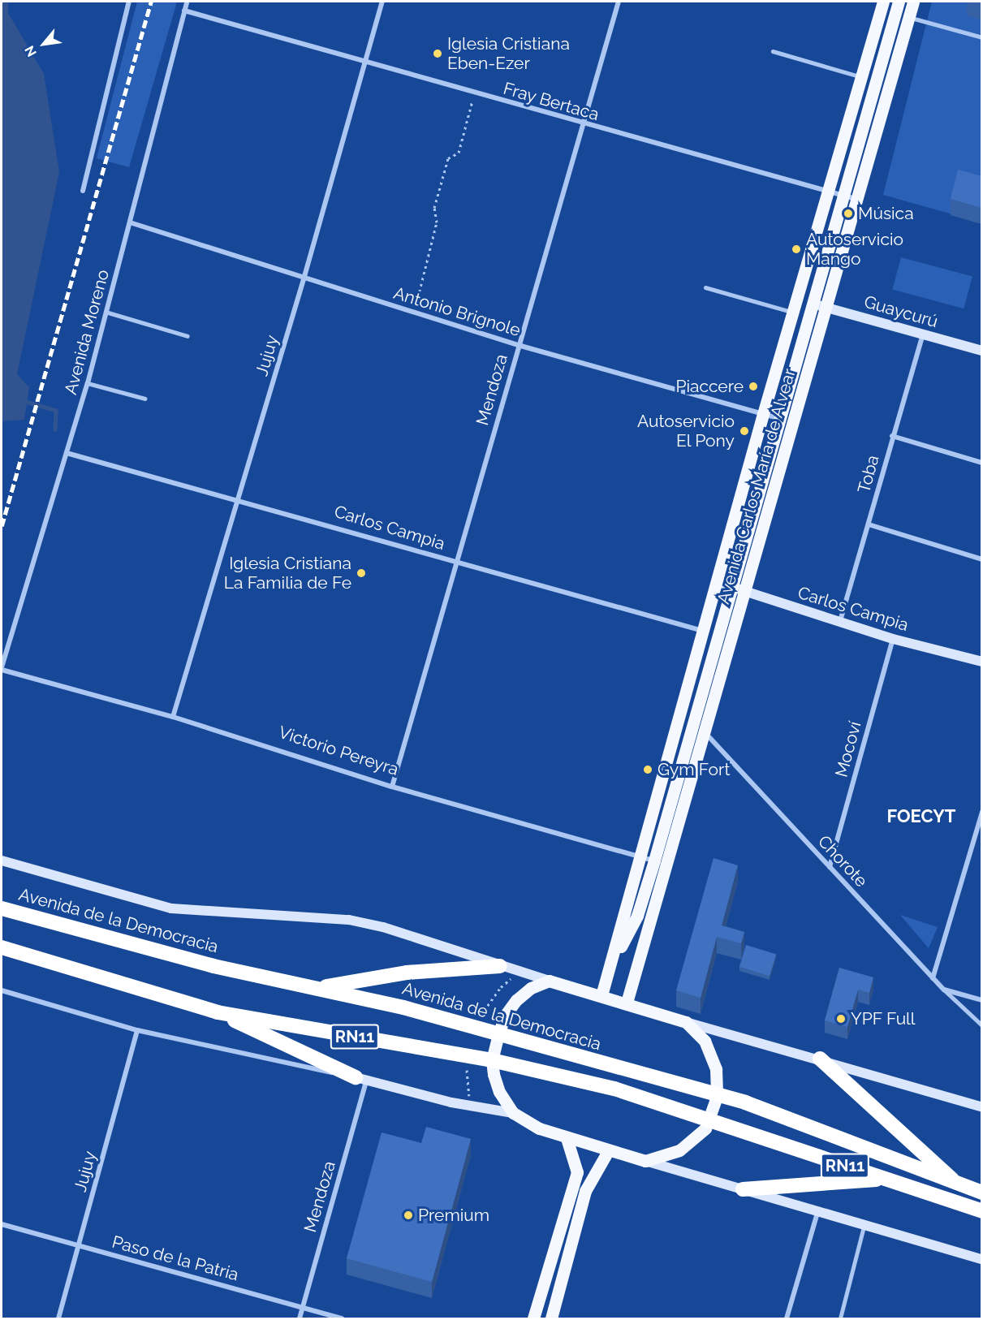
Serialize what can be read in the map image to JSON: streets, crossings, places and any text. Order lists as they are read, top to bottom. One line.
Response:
{"streets":{"highway":["Avenida de la Democracia","RN11"],"main road":["Avenida Carlos María de Alvear"],"street":["Fray Bertaca","Antonio Brignole","Guaycurú","Avenida Moreno","Jujuy","Mendoza","Toba","Carlos Campia","Mocoví","Victorio Pereyra","Chorote","Paso de la Patria"]},"crossings":[["Fray Bertaca","Avenida Moreno"],["Fray Bertaca","Jujuy"],["Fray Bertaca","Mendoza"],["Fray Bertaca","Avenida Carlos María de Alvear"],["Antonio Brignole","Avenida Moreno"],["Antonio Brignole","Jujuy"],["Antonio Brignole","Mendoza"],["Antonio Brignole","Avenida Carlos María de Alvear"],["Guaycurú","Toba"],["Guaycurú","Avenida Carlos María de Alvear"],["Avenida Moreno","Carlos Campia"],["Avenida Moreno","Victorio Pereyra"],["Jujuy","Carlos Campia"],["Jujuy","Victorio Pereyra"],["Jujuy","Paso de la Patria"],["Mendoza","Carlos Campia"],["Mendoza","Victorio Pereyra"],["Mendoza","Paso de la Patria"],["Toba","Carlos Campia"],["Avenida Carlos María de Alvear","Carlos Campia"],["Avenida Carlos María de Alvear","Victorio Pereyra"],["Avenida Carlos María de Alvear","Chorote"],["Avenida Carlos María de Alvear","Avenida de la Democracia"],["Carlos Campia","Mocoví"],["Mocoví","Chorote"]],"districts":["FOECYT"],"places":["Iglesia Cristiana Eben-Ezer","Música","Autoservicio Mango","Piaccere","Autoservicio El Pony","Iglesia Cristiana La Familia de Fe","Gym Fort","YPF Full","Premium"],"north":"bottom left"}
